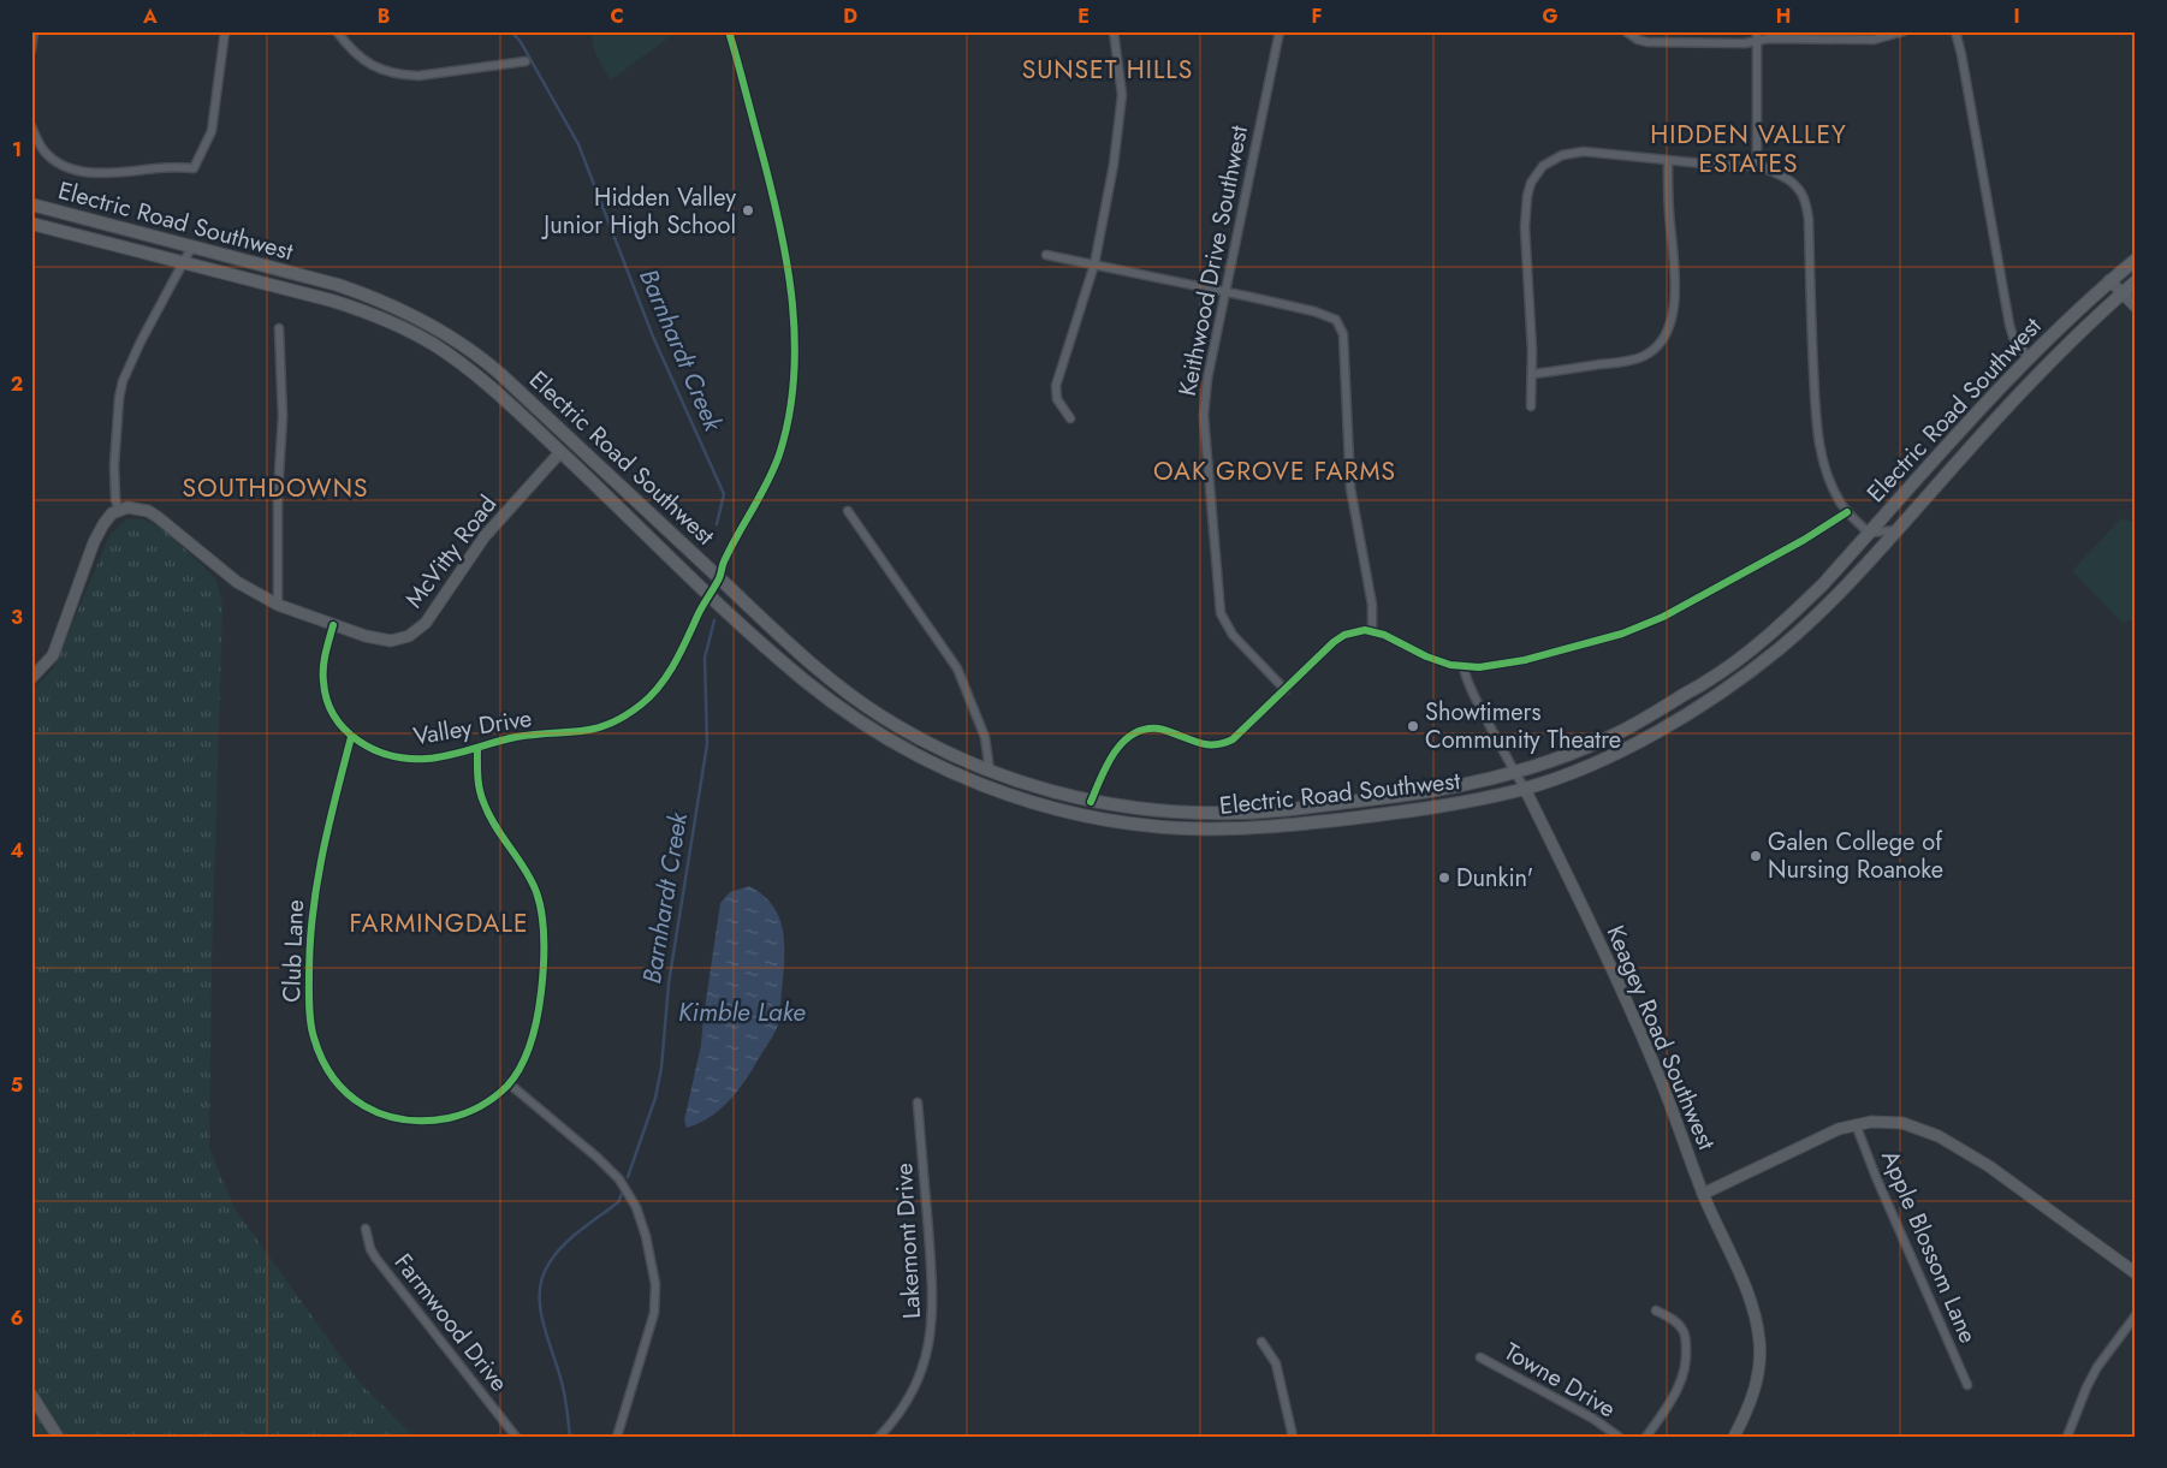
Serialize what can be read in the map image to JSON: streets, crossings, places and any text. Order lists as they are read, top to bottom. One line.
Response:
{"streets":{"main road":["Electric Road Southwest"],"street":["Keithwood Drive Southwest","McVitty Road","Valley Drive","Club Lane","Keagey Road Southwest","Lakemont Drive","Apple Blossom Lane","Farmwood Drive","Towne Drive"]},"crossings":[["Electric Road Southwest","McVitty Road"],["Electric Road Southwest","Valley Drive"],["Electric Road Southwest","Keagey Road Southwest"],["McVitty Road","Valley Drive"],["Valley Drive","Club Lane"]],"districts":["SUNSET HILLS","HIDDEN VALLEY ESTATES","OAK GROVE FARMS","SOUTHDOWNS","FARMINGDALE"],"water":["Barnhardt Creek","Kimble Lake"],"places":["Hidden Valley Junior High School","Showtimers Community Theatre","Galen College of Nursing Roanoke","Dunkin'"],"grid":{"columns":["A","B","C","D","E","F","G","H","I"],"rows":["1","2","3","4","5","6"]}}
